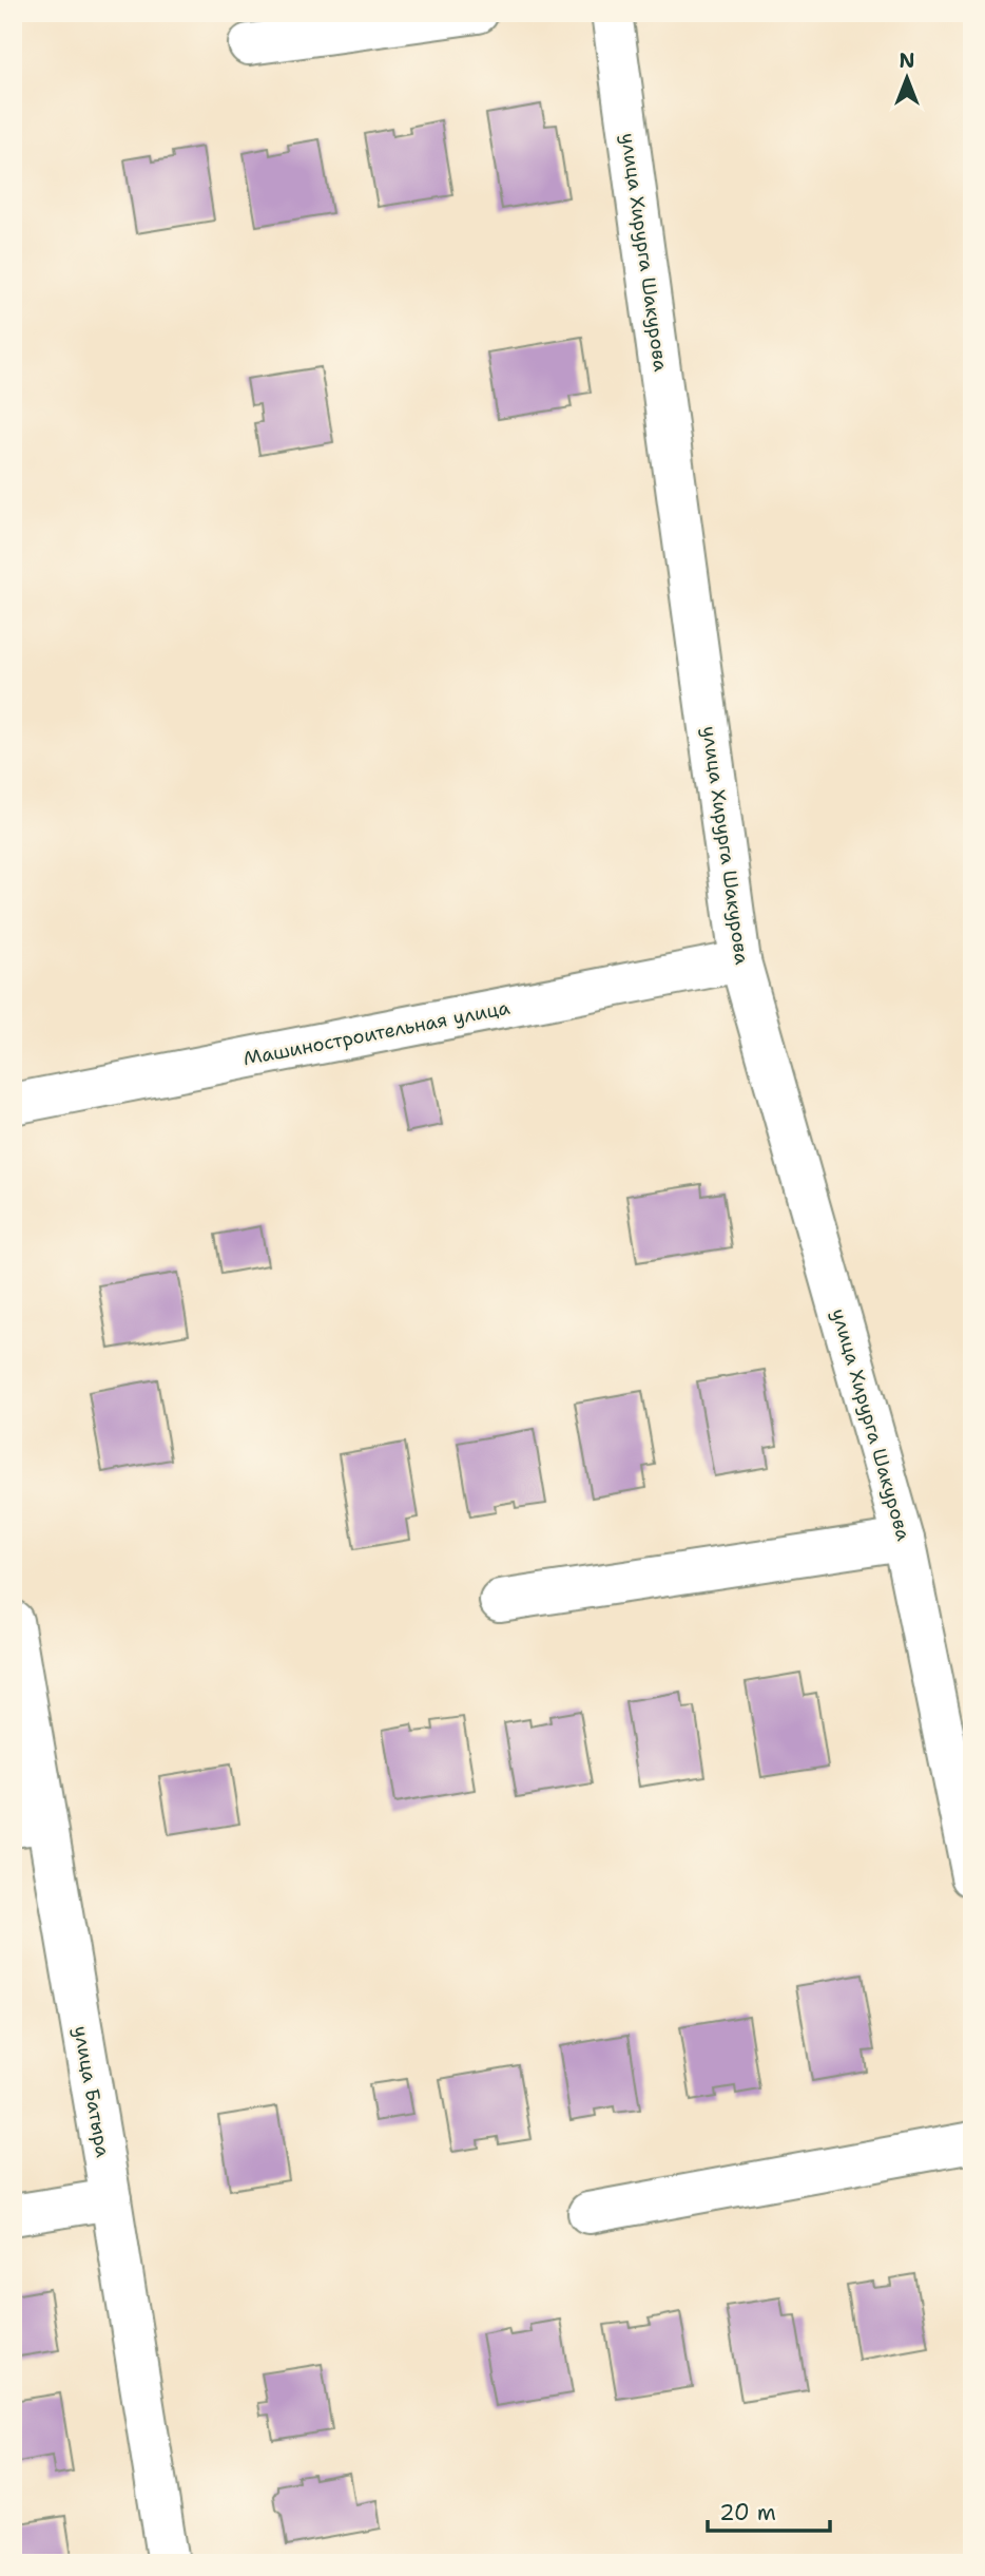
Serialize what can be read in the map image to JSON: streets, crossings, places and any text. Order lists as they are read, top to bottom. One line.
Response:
{"streets":{"street":["улица Хирурга Шакурова","Машиностроительная улица","улица Батыра"]},"crossings":[["улица Хирурга Шакурова","Машиностроительная улица"]],"scale_bar":"20 m","north":"top"}
